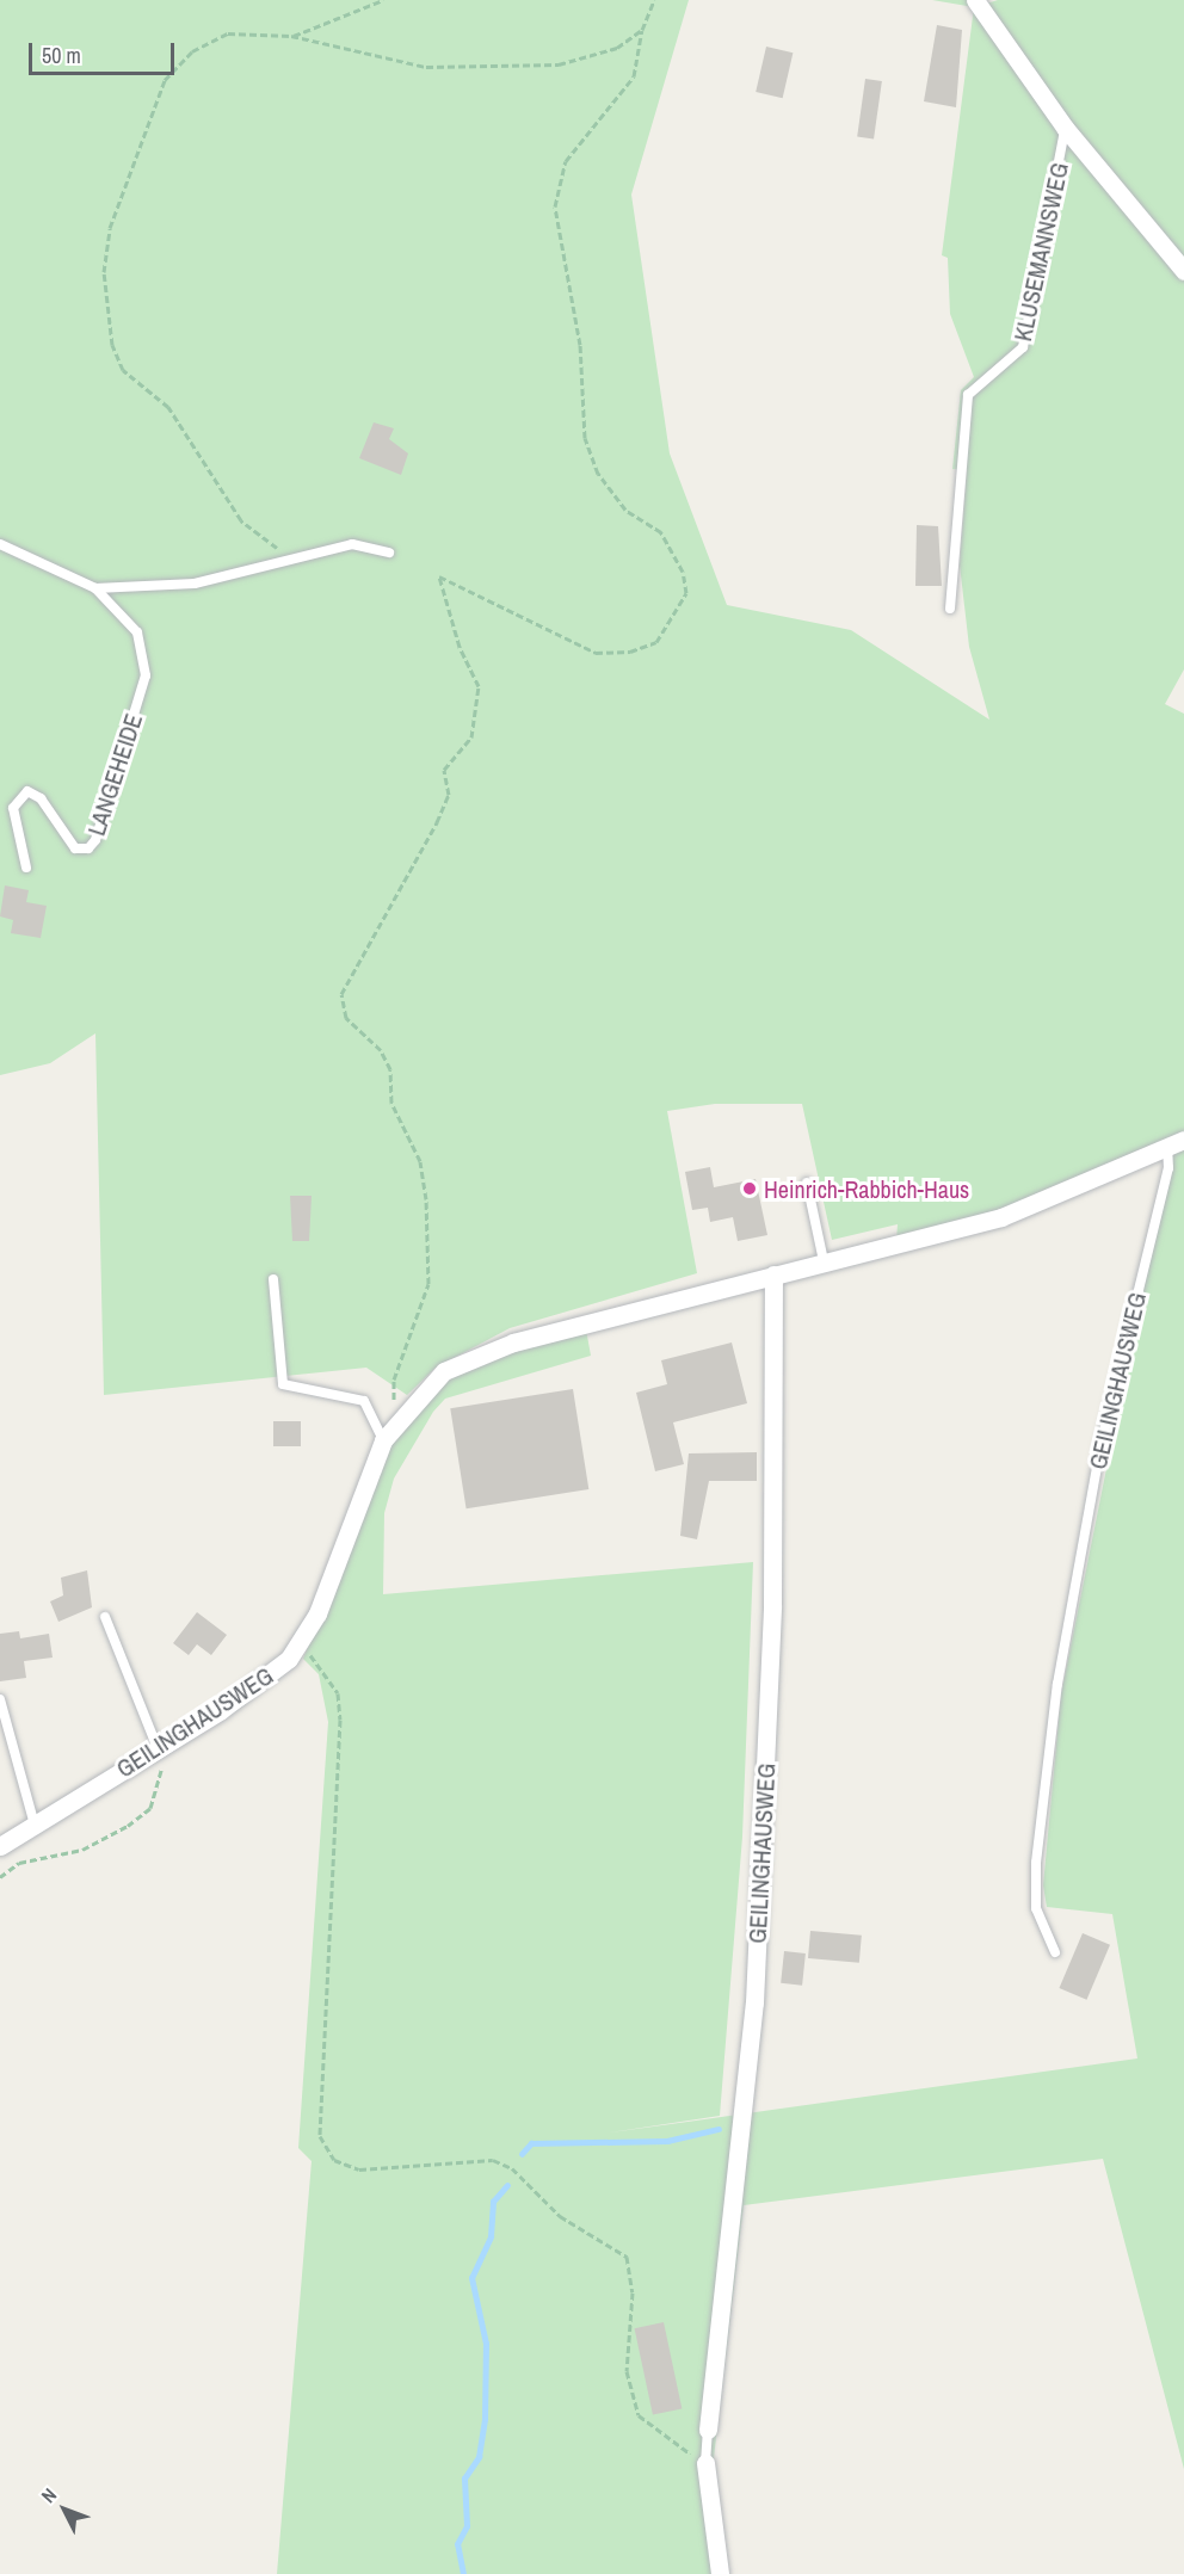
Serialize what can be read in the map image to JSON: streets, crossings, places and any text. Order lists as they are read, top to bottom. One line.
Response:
{"streets":{"street":["KLUSEMANNSWEG","GEILINGHAUSWEG"],"lane":["LANGEHEIDE"]},"places":["Heinrich-Rabbich-Haus"],"scale_bar":"50 m","north":"top left"}
